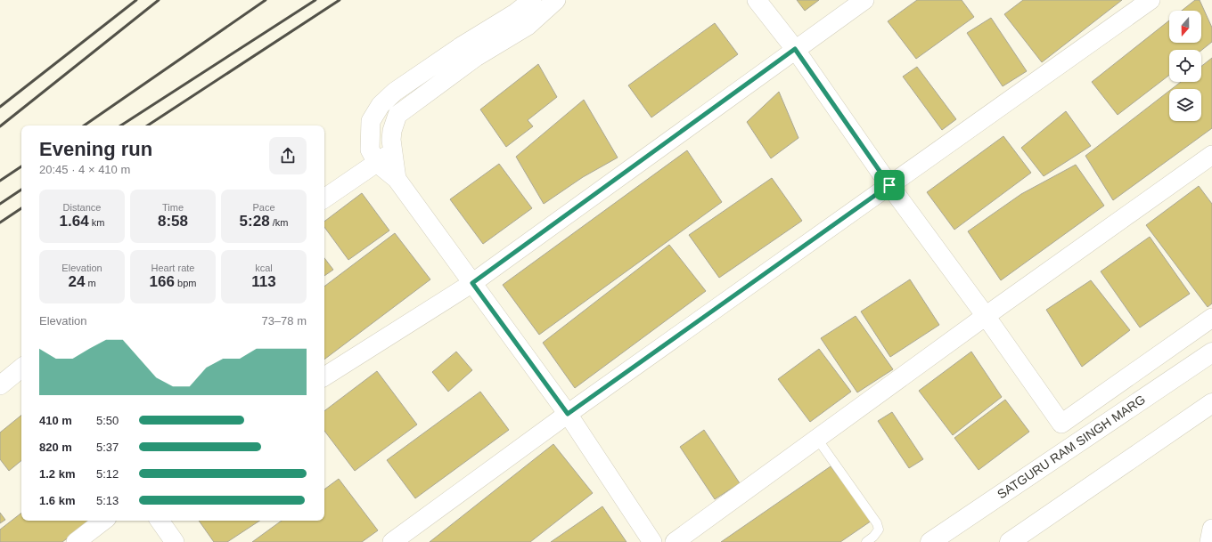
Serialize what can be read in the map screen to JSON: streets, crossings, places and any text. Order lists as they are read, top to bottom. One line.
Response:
{"streets":{"main road":["SATGURU RAM SINGH MARG"]},"north":"bottom","page":{"heading":["Evening run","20:45 · 4 × 410 m"],"stats":[["Distance","1.64 km"],["Time","8:58"],["Pace","5:28 /km"],["Elevation","24 m"],["Heart rate","166 bpm"],["kcal","113"]],"chart":["Elevation","73–78 m"],"list":[{"name":"410 m","note":"5:50"},{"name":"820 m","note":"5:37"},{"name":"1.2 km","note":"5:12"},{"name":"1.6 km","note":"5:13"}]}}
